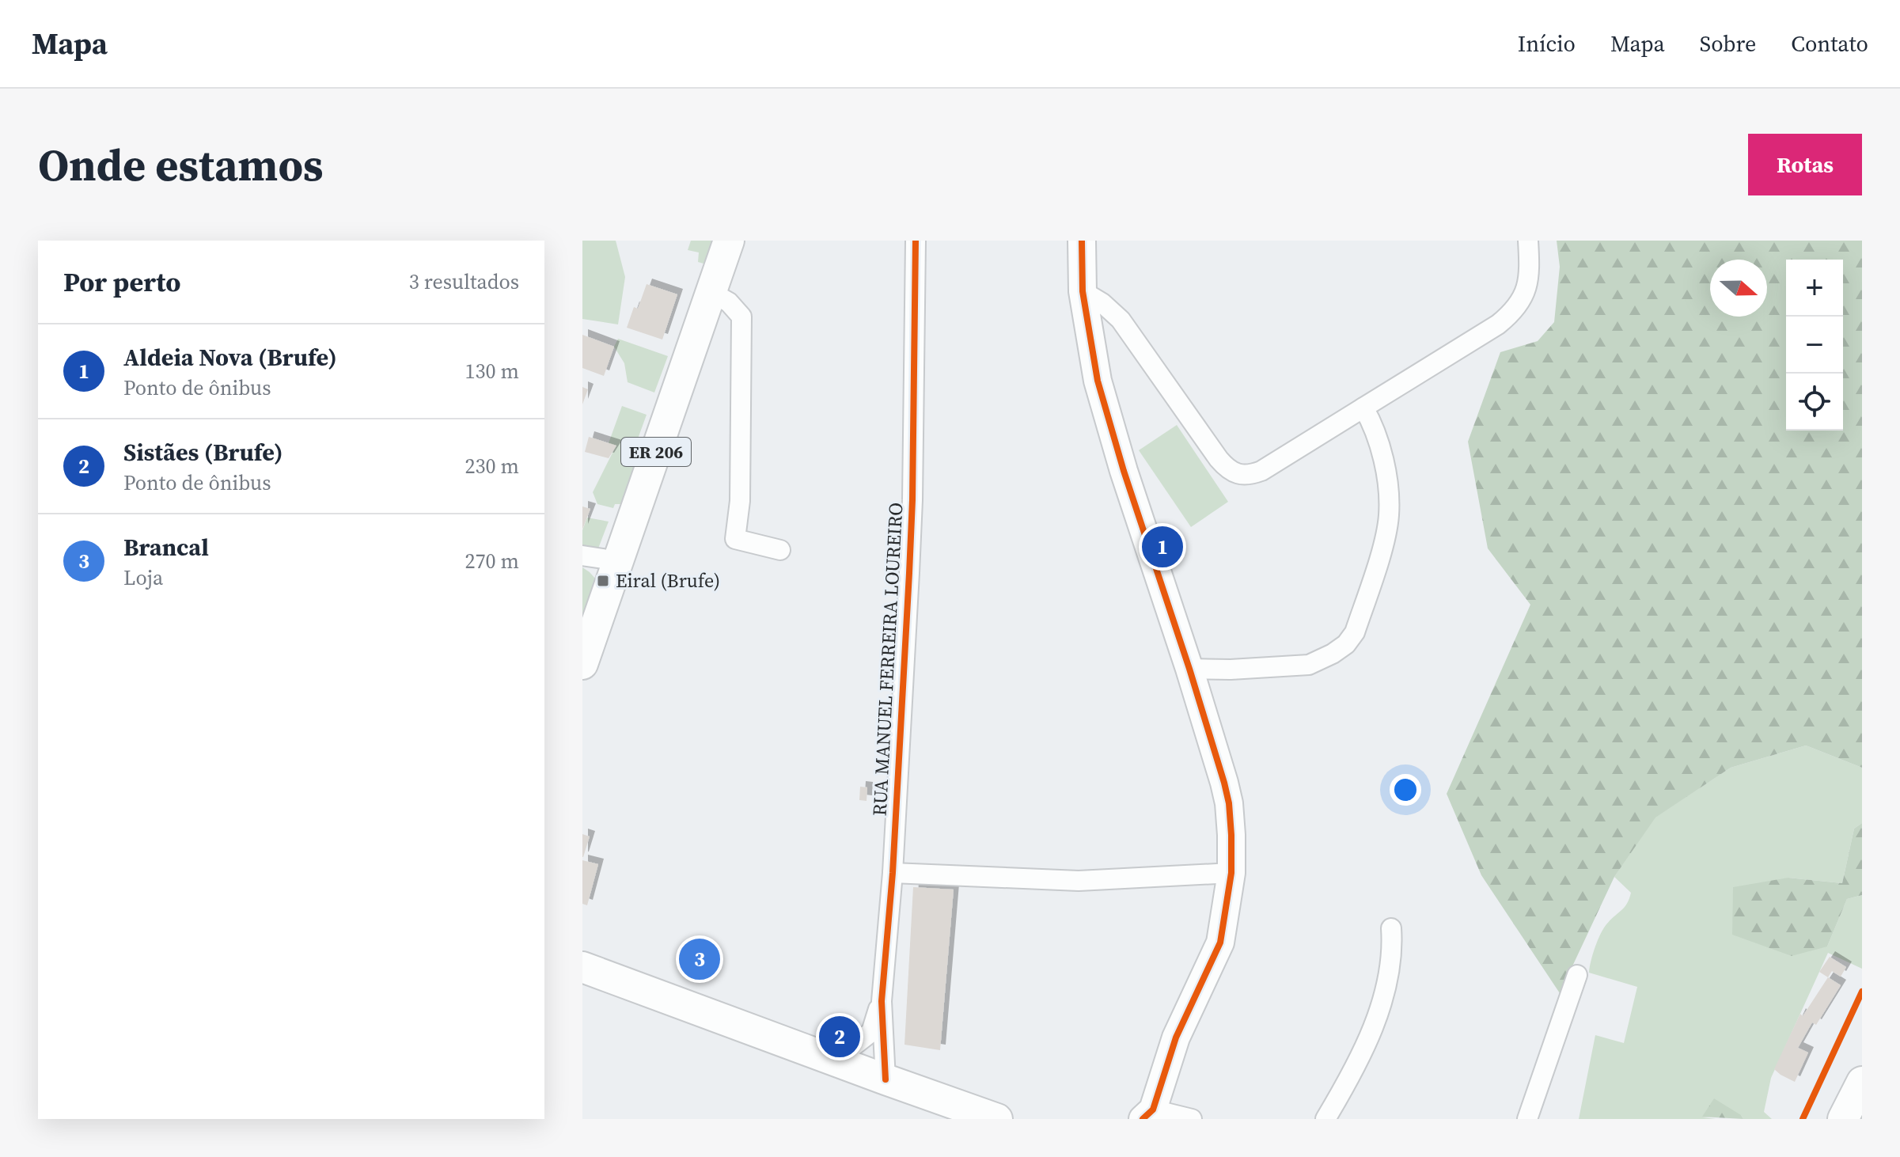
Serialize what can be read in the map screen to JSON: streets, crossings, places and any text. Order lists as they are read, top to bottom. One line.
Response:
{"streets":{"main road":["ER 206"],"street":["RUA MANUEL FERREIRA LOUREIRO"]},"places":{"transit":["Eiral (Brufe)"]},"north":"right","page":{"header":"Mapa","nav":["Início","Mapa","Sobre","Contato"],"buttons":"Rotas","title":"Onde estamos","heading":["Por perto","3 resultados"],"map_buttons":["+","−"],"list":[{"mark":"1","name":"Aldeia Nova (Brufe)","note":"Ponto de ônibus","value":"130 m"},{"mark":"2","name":"Sistães (Brufe)","note":"Ponto de ônibus","value":"230 m"},{"mark":"3","name":"Brancal","note":"Loja","value":"270 m"}],"pins":["1","3","2"]}}
